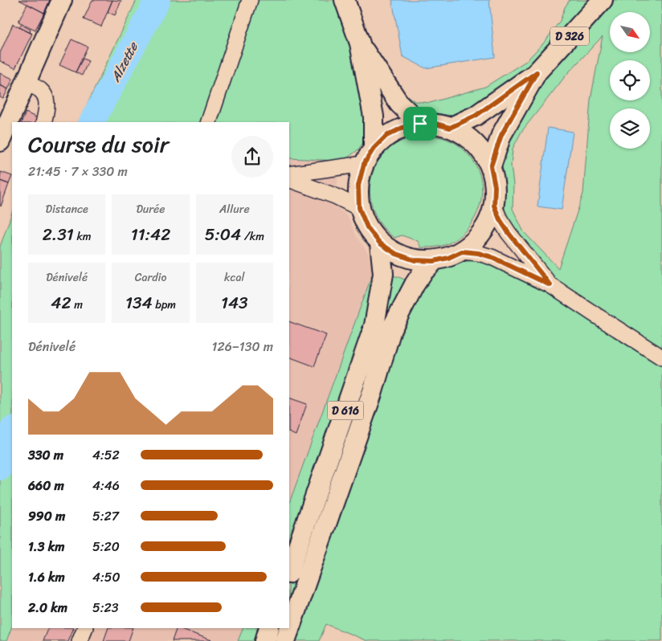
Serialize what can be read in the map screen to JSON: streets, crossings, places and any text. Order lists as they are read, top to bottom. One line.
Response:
{"streets":{"main road":["D 326","D 616"]},"crossings":[["D 326","D 616"]],"water":["Alzette"],"north":"bottom right","page":{"heading":["Course du soir","21:45 · 7 × 330 m"],"stats":[["Distance","2.31 km"],["Durée","11:42"],["Allure","5:04 /km"],["Dénivelé","42 m"],["Cardio","134 bpm"],["kcal","143"]],"chart":["Dénivelé","126–130 m"],"list":[{"name":"330 m","note":"4:52"},{"name":"660 m","note":"4:46"},{"name":"990 m","note":"5:27"},{"name":"1.3 km","note":"5:20"},{"name":"1.6 km","note":"4:50"},{"name":"2.0 km","note":"5:23"}]}}
